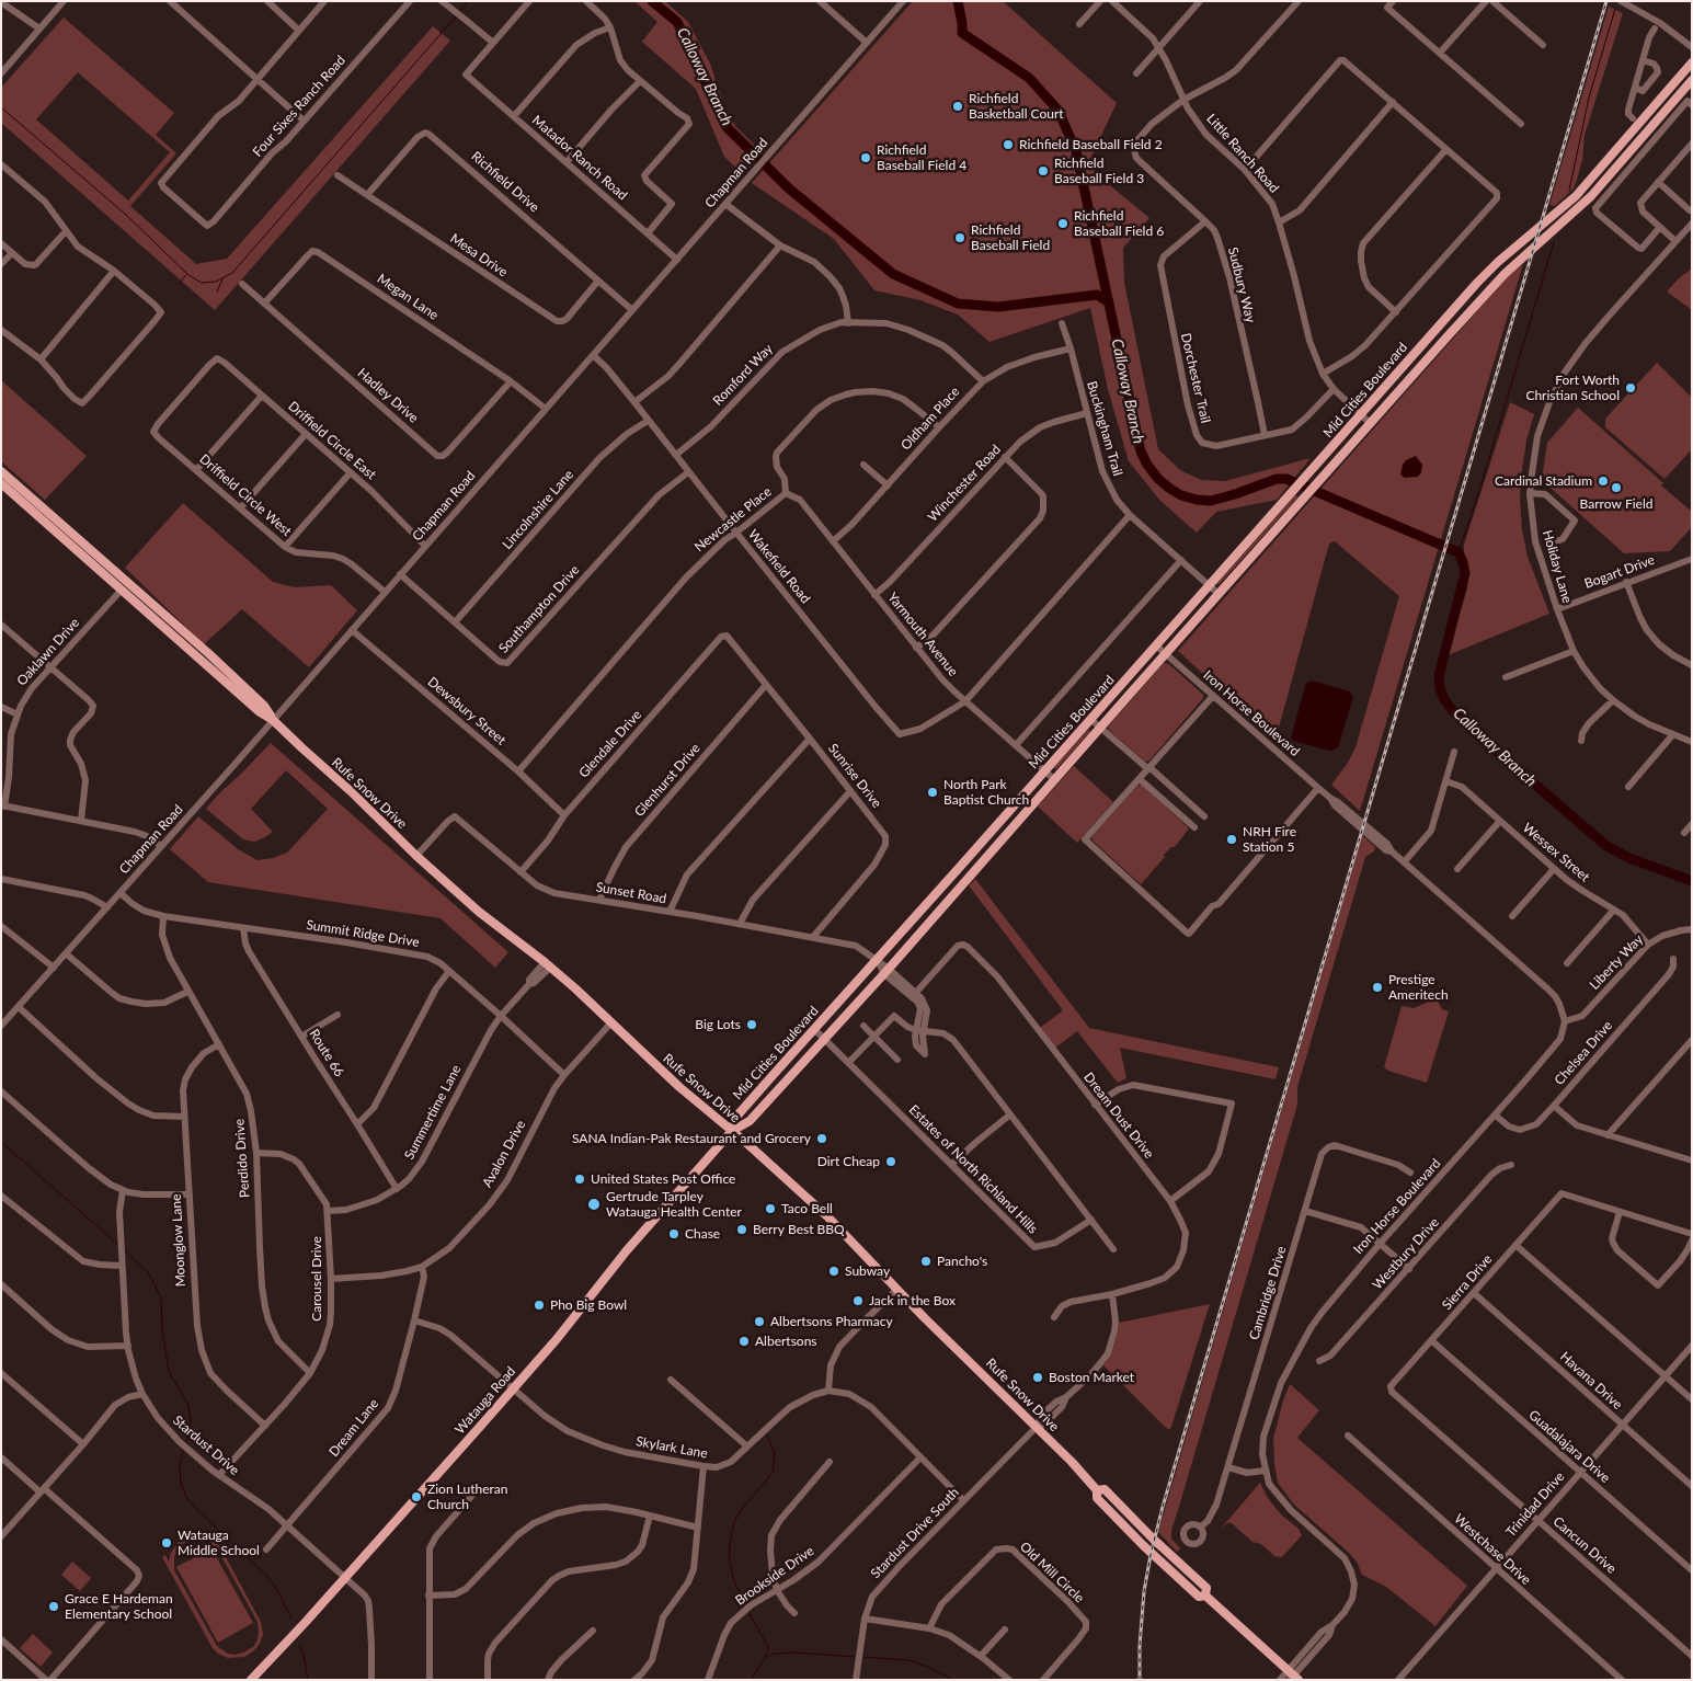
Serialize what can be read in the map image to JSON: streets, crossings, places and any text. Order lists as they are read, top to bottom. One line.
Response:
{"streets":{"main road":["Mid Cities Boulevard","Rufe Snow Drive","Watauga Road"],"street":["Four Sixes Ranch Road","Little Ranch Road","Matador Ranch Road","Chapman Road","Richfield Drive","Mesa Drive","Sudbury Way","Megan Lane","Romford Way","Dorchester Trail","Hadley Drive","Oldham Place","Buckingham Trail","Driffield Circle East","Winchester Road","Driffield Circle West","Lincolnshire Lane","Newcastle Place","Wakefield Road","Holiday Lane","Bogart Drive","Southampton Drive","Yarmouth Avenue","Oaklawn Drive","Dewsbury Street","Iron Horse Boulevard","Glendale Drive","Sunrise Drive","Glenhurst Drive","Wessex Street","Sunset Road","Summit Ridge Drive","Liberty Way","Route 66","Chelsea Drive","Summertime Lane","Dream Dust Drive","Avalon Drive","Perdido Drive","Estates of North Richland Hills","Moonglow Lane","Westbury Drive","Carousel Drive","Sierra Drive","Cambridge Drive","Havana Drive","Dream Lane","Stardust Drive","Guadalajara Drive","Skylark Lane","Trinidad Drive","Stardust Drive South","Cancun Drive","Westchase Drive","Old Mill Circle","Brookside Drive"]},"crossings":[["Little Ranch Road","Sudbury Way"],["Little Ranch Road","Dorchester Trail"],["Little Ranch Road","Mid Cities Boulevard"],["Matador Ranch Road","Chapman Road"],["Chapman Road","Richfield Drive"],["Chapman Road","Megan Lane"],["Chapman Road","Driffield Circle East"],["Chapman Road","Driffield Circle West"],["Chapman Road","Wakefield Road"],["Chapman Road","Southampton Drive"],["Chapman Road","Dewsbury Street"],["Chapman Road","Rufe Snow Drive"],["Chapman Road","Summit Ridge Drive"],["Richfield Drive","Mesa Drive"],["Sudbury Way","Dorchester Trail"],["Megan Lane","Hadley Drive"],["Romford Way","Oldham Place"],["Romford Way","Wakefield Road"],["Mid Cities Boulevard","Buckingham Trail"],["Mid Cities Boulevard","Yarmouth Avenue"],["Mid Cities Boulevard","Iron Horse Boulevard"],["Mid Cities Boulevard","Rufe Snow Drive"],["Mid Cities Boulevard","Sunset Road"],["Mid Cities Boulevard","Estates of North Richland Hills"],["Mid Cities Boulevard","Watauga Road"],["Oldham Place","Buckingham Trail"],["Oldham Place","Newcastle Place"],["Oldham Place","Yarmouth Avenue"],["Buckingham Trail","Winchester Road"],["Driffield Circle East","Driffield Circle West"],["Winchester Road","Yarmouth Avenue"],["Lincolnshire Lane","Wakefield Road"],["Lincolnshire Lane","Southampton Drive"],["Newcastle Place","Wakefield Road"],["Newcastle Place","Yarmouth Avenue"],["Newcastle Place","Dewsbury Street"],["Wakefield Road","Southampton Drive"],["Wakefield Road","Yarmouth Avenue"],["Holiday Lane","Bogart Drive"],["Oaklawn Drive","Rufe Snow Drive"],["Dewsbury Street","Glendale Drive"],["Iron Horse Boulevard","Rufe Snow Drive"],["Iron Horse Boulevard","Liberty Way"],["Iron Horse Boulevard","Chelsea Drive"],["Glendale Drive","Sunrise Drive"],["Glendale Drive","Sunset Road"],["Sunrise Drive","Glenhurst Drive"],["Sunrise Drive","Sunset Road"],["Glenhurst Drive","Sunset Road"],["Rufe Snow Drive","Sunset Road"],["Rufe Snow Drive","Summertime Lane"],["Rufe Snow Drive","Avalon Drive"],["Rufe Snow Drive","Watauga Road"],["Rufe Snow Drive","Stardust Drive South"],["Wessex Street","Liberty Way"],["Summit Ridge Drive","Route 66"],["Summit Ridge Drive","Summertime Lane"],["Summit Ridge Drive","Avalon Drive"],["Summit Ridge Drive","Perdido Drive"],["Route 66","Summertime Lane"],["Summertime Lane","Carousel Drive"],["Avalon Drive","Carousel Drive"],["Avalon Drive","Dream Lane"],["Perdido Drive","Moonglow Lane"],["Perdido Drive","Carousel Drive"],["Moonglow Lane","Carousel Drive"],["Carousel Drive","Stardust Drive"],["Sierra Drive","Havana Drive"],["Sierra Drive","Guadalajara Drive"],["Sierra Drive","Cancun Drive"],["Havana Drive","Trinidad Drive"],["Watauga Road","Stardust Drive"],["Watauga Road","Skylark Lane"],["Dream Lane","Stardust Drive"],["Dream Lane","Skylark Lane"],["Guadalajara Drive","Trinidad Drive"],["Trinidad Drive","Cancun Drive"],["Trinidad Drive","Westchase Drive"]],"water":["Calloway Branch"],"places":["Richfield Basketball Court","Richfield Baseball Field 2","Richfield Baseball Field 4","Richfield Baseball Field 3","Richfield Baseball Field 6","Richfield Baseball Field","Fort Worth Christian School","Cardinal Stadium","Barrow Field","North Park Baptist Church","NRH Fire Station 5","Prestige Ameritech","Big Lots","SANA Indian-Pak Restaurant and Grocery","Dirt Cheap","United States Post Office","Gertrude Tarpley Watauga Health Center","Taco Bell","Berry Best BBQ","Chase","Pancho's","Subway","Jack in the Box","Pho Big Bowl","Albertsons Pharmacy","Albertsons","Boston Market","Zion Lutheran Church","Watauga Middle School","Grace E Hardeman Elementary School"]}
